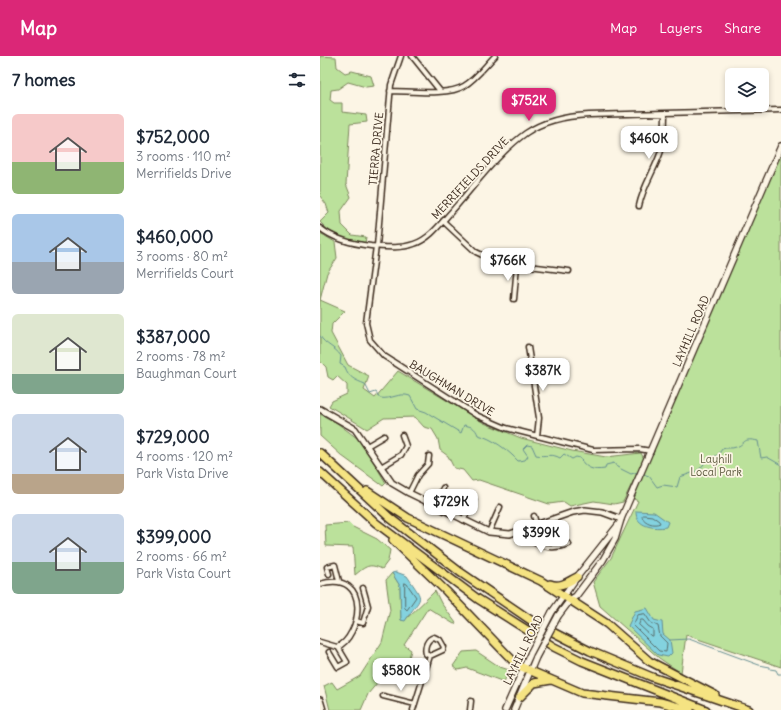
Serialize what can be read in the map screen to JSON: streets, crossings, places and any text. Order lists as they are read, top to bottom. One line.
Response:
{"streets":{"main road":["LAYHILL ROAD"],"street":["TIERRA DRIVE","MERRIFIELDS DRIVE","BAUGHMAN DRIVE"]},"crossings":[["TIERRA DRIVE","MERRIFIELDS DRIVE"],["TIERRA DRIVE","BAUGHMAN DRIVE"],["MERRIFIELDS DRIVE","BAUGHMAN DRIVE"],["LAYHILL ROAD","BAUGHMAN DRIVE"]],"parks":["Layhill Local Park"],"page":{"header":"Map","nav":["Map","Layers","Share"],"heading":"7 homes","price":["$752K","$460K","$766K","$387K","$729K","$399K","$580K"],"list":[{"name":"$752,000","note":"3 rooms · 110 m² · Merrifields Drive"},{"name":"$460,000","note":"3 rooms · 80 m² · Merrifields Court"},{"name":"$387,000","note":"2 rooms · 78 m² · Baughman Court"},{"name":"$729,000","note":"4 rooms · 120 m² · Park Vista Drive"},{"name":"$399,000","note":"2 rooms · 66 m² · Park Vista Court"}]}}
